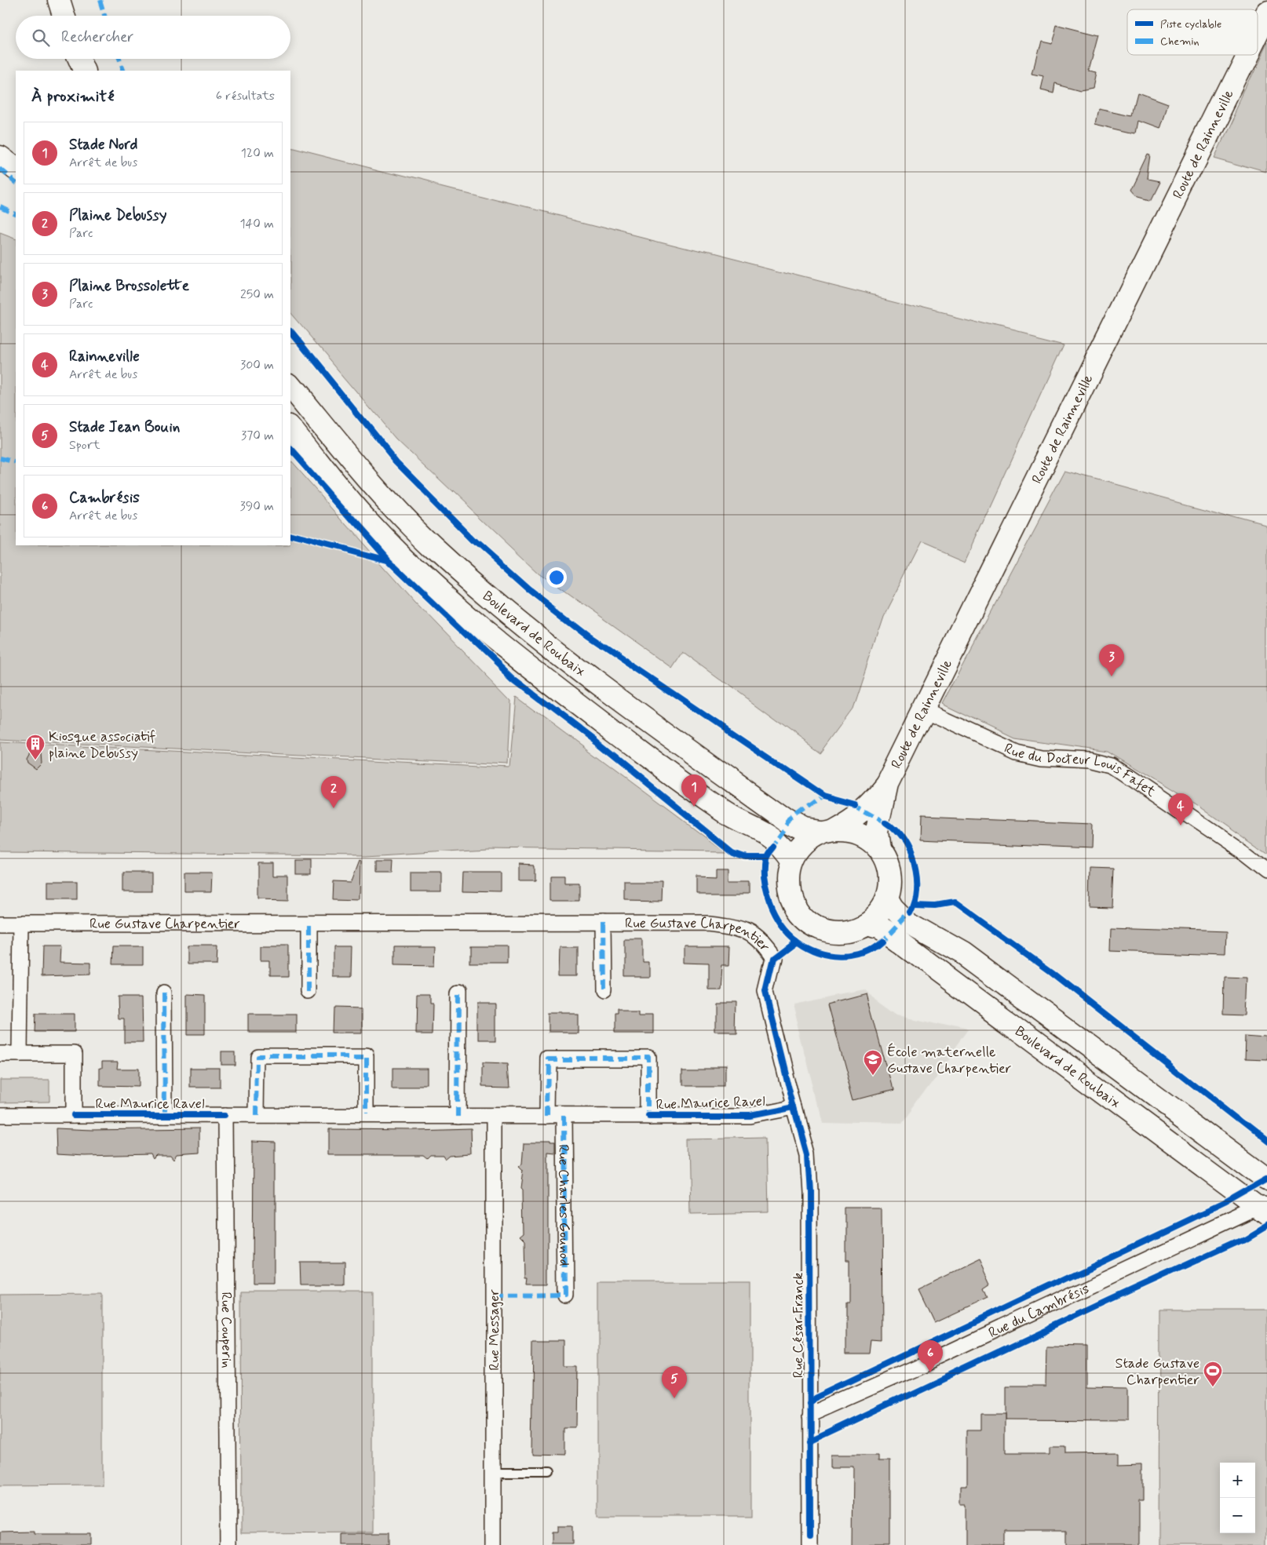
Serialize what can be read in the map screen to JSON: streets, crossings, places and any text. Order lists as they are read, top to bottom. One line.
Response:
{"streets":{"main road":["Route de Rainneville","Boulevard de Roubaix"],"street":["Rue du Docteur Louis Fafet","Rue Gustave Charpentier","Rue Maurice Ravel","Rue Charles Gounod","Rue du Cambrésis","Rue César Franck","Rue Couperin","Rue Messager"]},"crossings":[["Route de Rainneville","Boulevard de Roubaix"],["Route de Rainneville","Rue du Docteur Louis Fafet"],["Boulevard de Roubaix","Rue du Cambrésis"],["Rue Gustave Charpentier","Rue Maurice Ravel"],["Rue Gustave Charpentier","Rue César Franck"],["Rue Maurice Ravel","Rue Charles Gounod"],["Rue Maurice Ravel","Rue César Franck"],["Rue Maurice Ravel","Rue Couperin"],["Rue Maurice Ravel","Rue Messager"],["Rue du Cambrésis","Rue César Franck"]],"places":{"building":["Kiosque associatif plaine Debussy"],"school or university":["École maternelle Gustave Charpentier"],"sports":["Stade Gustave Charpentier"]},"legend":["Piste cyclable","Chemin"],"page":{"search":"Rechercher","heading":["À proximité","6 résultats"],"list":[{"mark":"1","name":"Stade Nord","note":"Arrêt de bus","value":"120 m"},{"mark":"2","name":"Plaine Debussy","note":"Parc","value":"140 m"},{"mark":"3","name":"Plaine Brossolette","note":"Parc","value":"250 m"},{"mark":"4","name":"Rainneville","note":"Arrêt de bus","value":"300 m"},{"mark":"5","name":"Stade Jean Bouin","note":"Sport","value":"370 m"},{"mark":"6","name":"Cambrésis","note":"Arrêt de bus","value":"390 m"}],"pins":["3","1","2","4","6","5"],"map_buttons":["+","−"]}}
